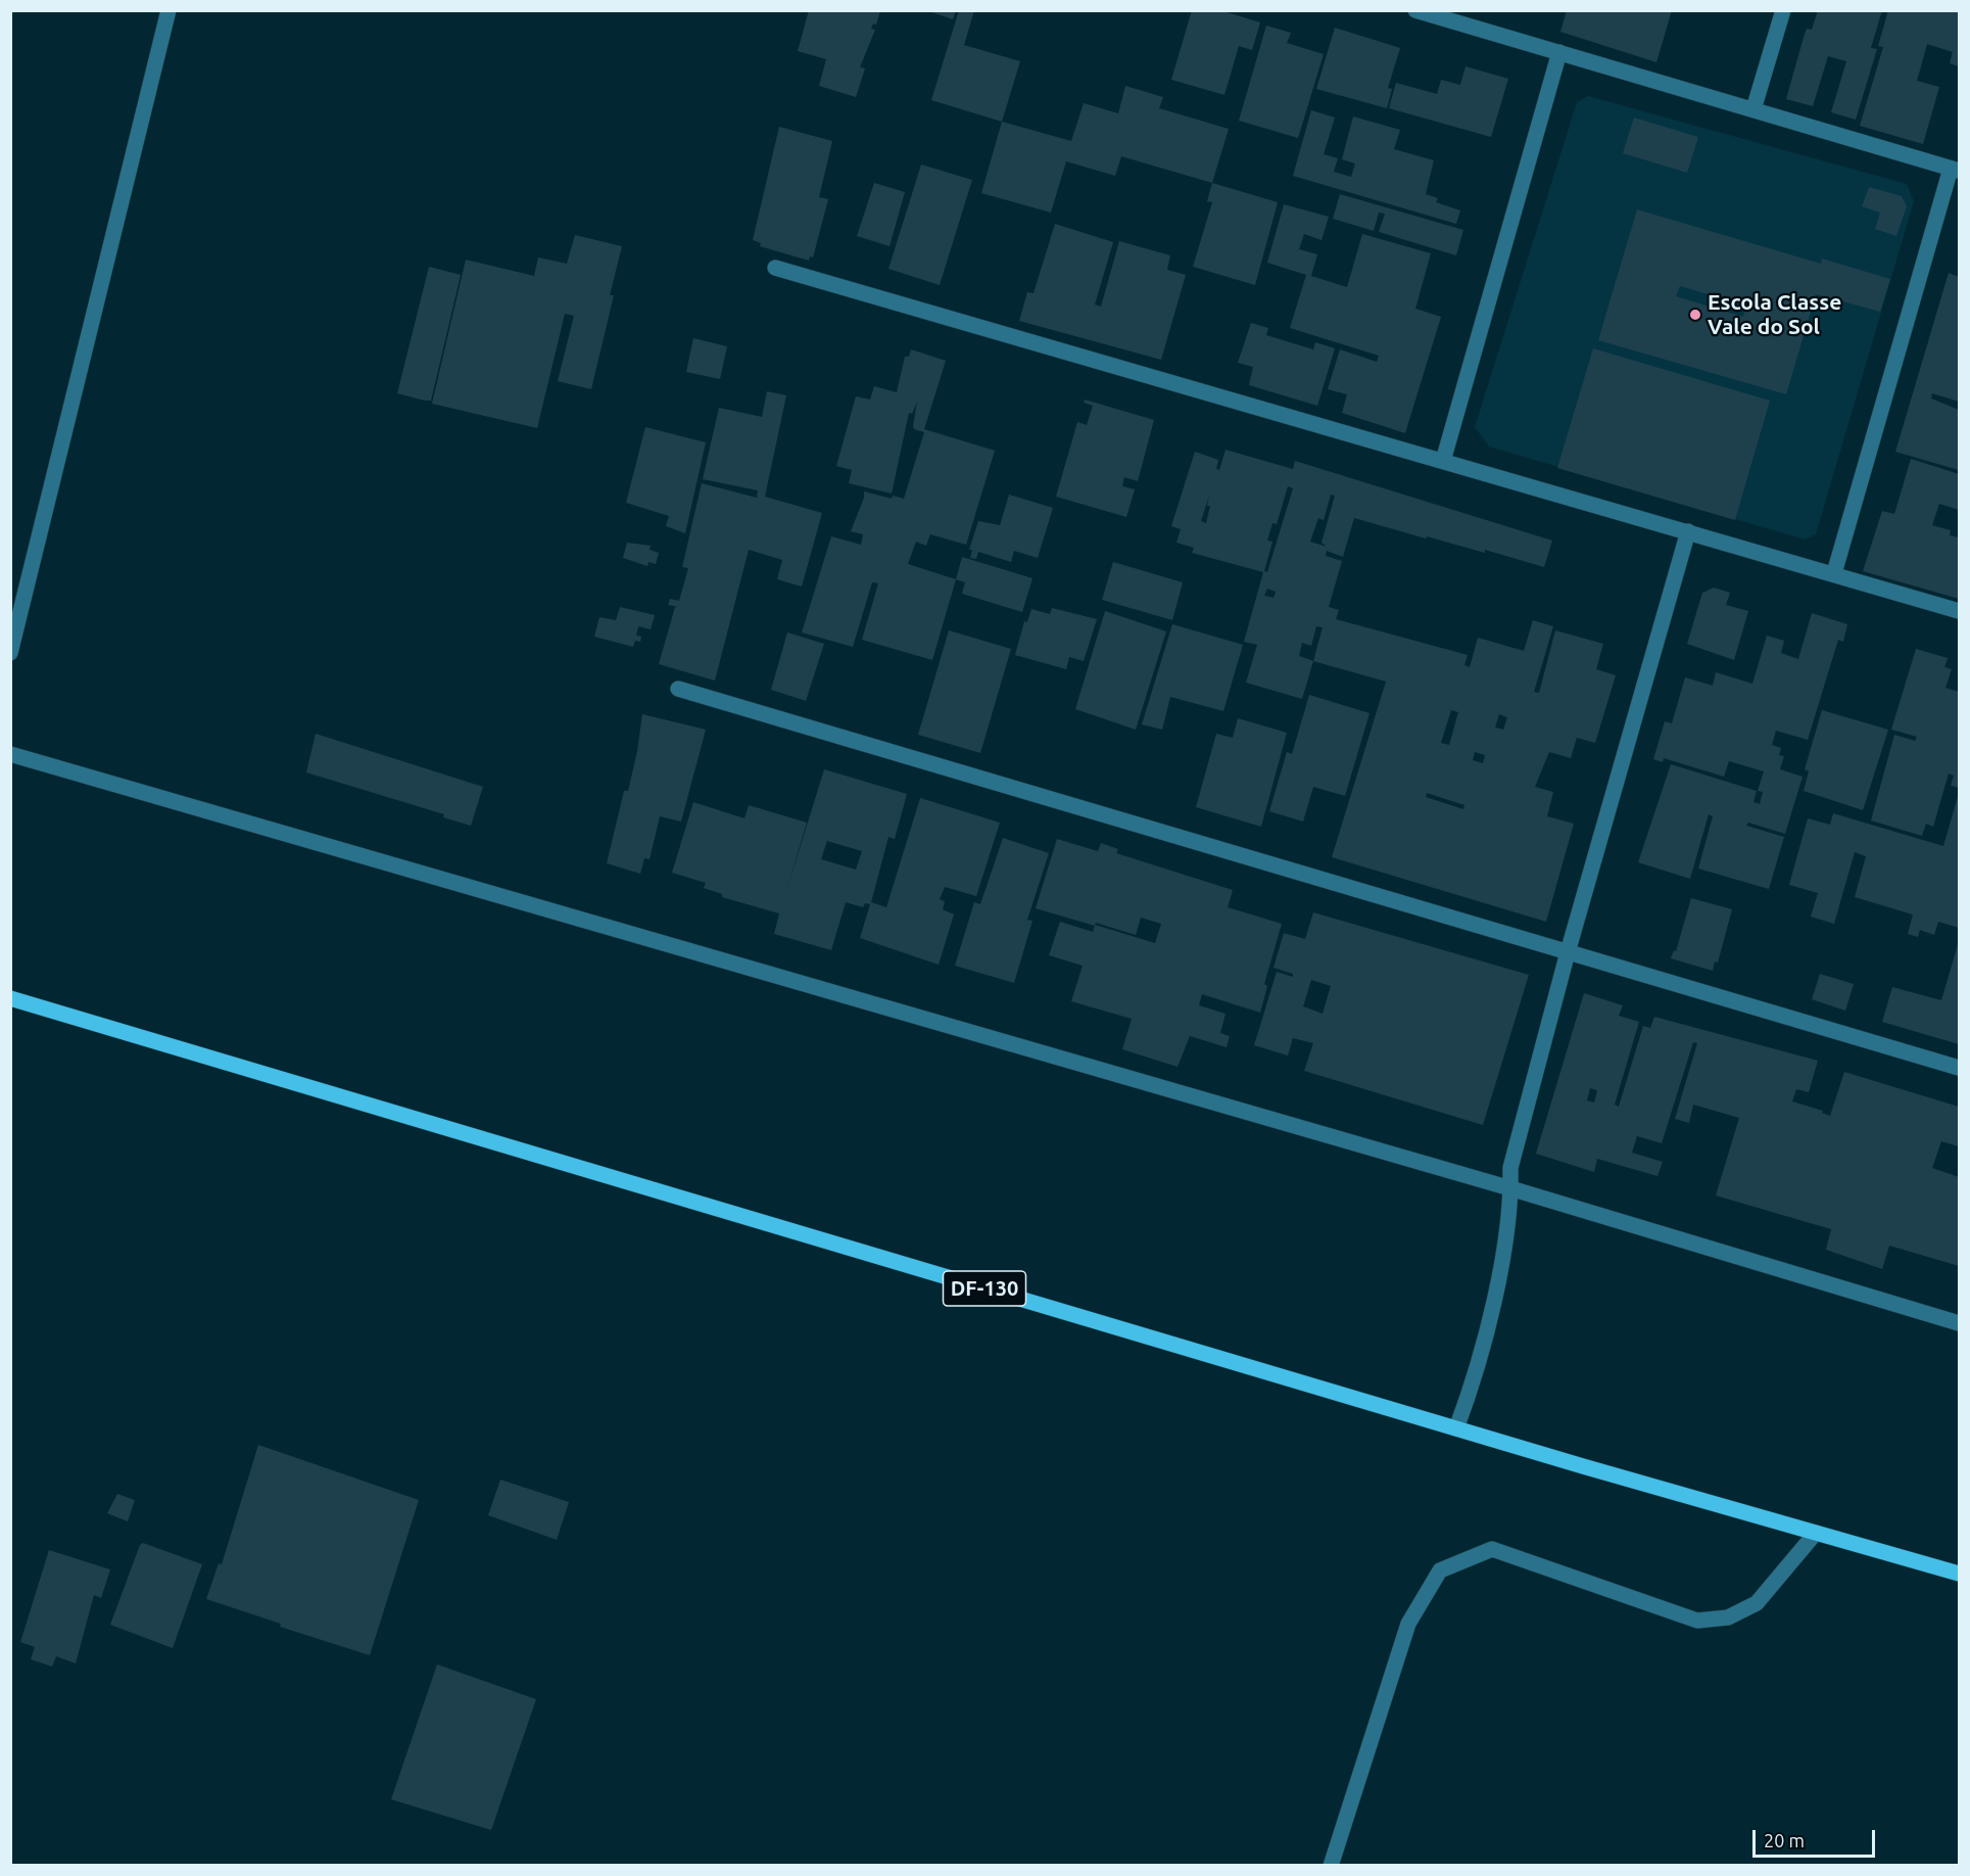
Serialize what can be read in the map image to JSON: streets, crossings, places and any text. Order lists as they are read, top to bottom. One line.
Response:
{"streets":{"main road":["DF-130"]},"places":["Escola Classe Vale do Sol"],"scale_bar":"20 m"}
